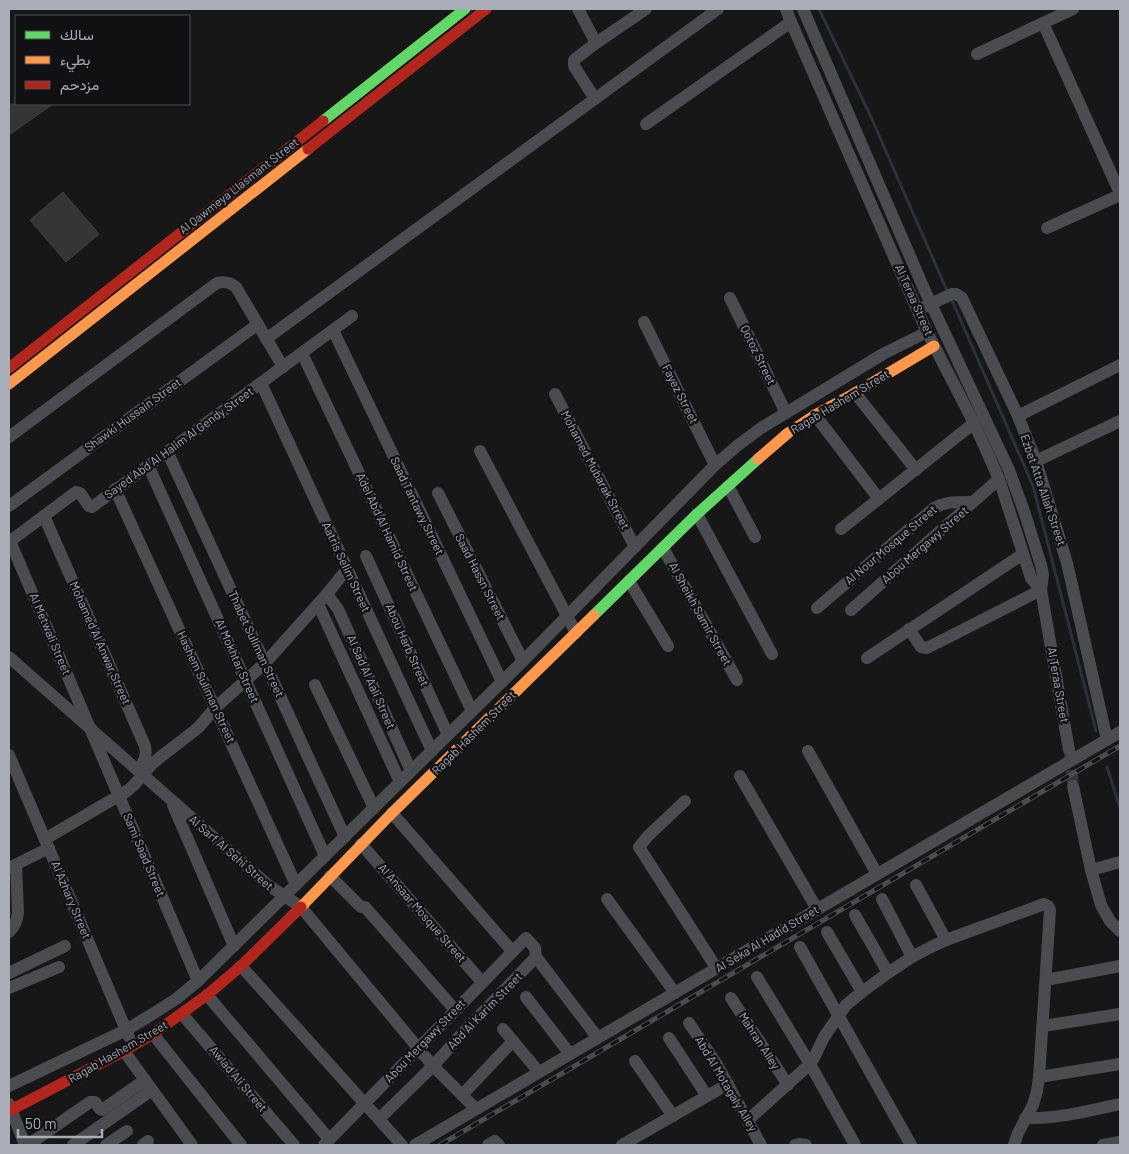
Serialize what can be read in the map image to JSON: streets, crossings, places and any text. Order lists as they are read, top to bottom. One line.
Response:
{"streets":{"street":["Al Qawmeya Llasmant Street","Al Teraa Street","Qotoz Street","Fayez Street","Ragab Hashem Street","Shawki Hussain Street","Sayed Abd Al Halim Al Gendy Street","Mohamed Mubarak Street","Ezbet Atta Allah Street","Saad Tantawy Street","Adel Abd Al Hamid Street","Al Nour Mosque Street","Abou Mergawy Street","Aatris Selim Street","Saad Hassn Street","Al Sheikh Samir Street","Al Metwali Street","Mohamed Al Anwar Street","Thabet Suliman Street","Abou Harb Street","Al Mokhtar Street","Al Sad Al Aali Street","Hashem Suliman Street","Al Sarf Al Sehi Street","Sami Saad Street","Al Azhary Street","Al Ansaar Mosque Street","Al Seka Al Hadid Street","Abd Al Karim Street","Mahran Alley","Awlad Ali Street","Abd Al Motagaly Alley"]},"crossings":[["Al Teraa Street","Ragab Hashem Street"],["Al Teraa Street","Ezbet Atta Allah Street"],["Al Teraa Street","Abou Mergawy Street"],["Qotoz Street","Ragab Hashem Street"],["Fayez Street","Ragab Hashem Street"],["Ragab Hashem Street","Mohamed Mubarak Street"],["Ragab Hashem Street","Saad Tantawy Street"],["Ragab Hashem Street","Adel Abd Al Hamid Street"],["Ragab Hashem Street","Aatris Selim Street"],["Ragab Hashem Street","Saad Hassn Street"],["Ragab Hashem Street","Al Sheikh Samir Street"],["Ragab Hashem Street","Thabet Suliman Street"],["Ragab Hashem Street","Abou Harb Street"],["Ragab Hashem Street","Al Mokhtar Street"],["Ragab Hashem Street","Al Sad Al Aali Street"],["Ragab Hashem Street","Hashem Suliman Street"],["Ragab Hashem Street","Al Sarf Al Sehi Street"],["Ragab Hashem Street","Sami Saad Street"],["Ragab Hashem Street","Al Azhary Street"],["Ragab Hashem Street","Al Ansaar Mosque Street"],["Ragab Hashem Street","Awlad Ali Street"],["Sayed Abd Al Halim Al Gendy Street","Saad Tantawy Street"],["Sayed Abd Al Halim Al Gendy Street","Adel Abd Al Hamid Street"],["Sayed Abd Al Halim Al Gendy Street","Aatris Selim Street"],["Sayed Abd Al Halim Al Gendy Street","Al Metwali Street"],["Sayed Abd Al Halim Al Gendy Street","Mohamed Al Anwar Street"],["Sayed Abd Al Halim Al Gendy Street","Thabet Suliman Street"],["Sayed Abd Al Halim Al Gendy Street","Al Mokhtar Street"],["Sayed Abd Al Halim Al Gendy Street","Hashem Suliman Street"],["Ezbet Atta Allah Street","Al Seka Al Hadid Street"],["Al Nour Mosque Street","Abou Mergawy Street"],["Abou Mergawy Street","Al Sarf Al Sehi Street"],["Abou Mergawy Street","Al Ansaar Mosque Street"],["Abou Mergawy Street","Abd Al Karim Street"],["Al Metwali Street","Al Sarf Al Sehi Street"],["Al Metwali Street","Sami Saad Street"],["Mohamed Al Anwar Street","Al Sarf Al Sehi Street"],["Al Sarf Al Sehi Street","Sami Saad Street"],["Al Sarf Al Sehi Street","Al Seka Al Hadid Street"],["Al Sarf Al Sehi Street","Abd Al Karim Street"]],"legend":["سالك","بطيء","مزدحم"],"scale_bar":"50 m"}
